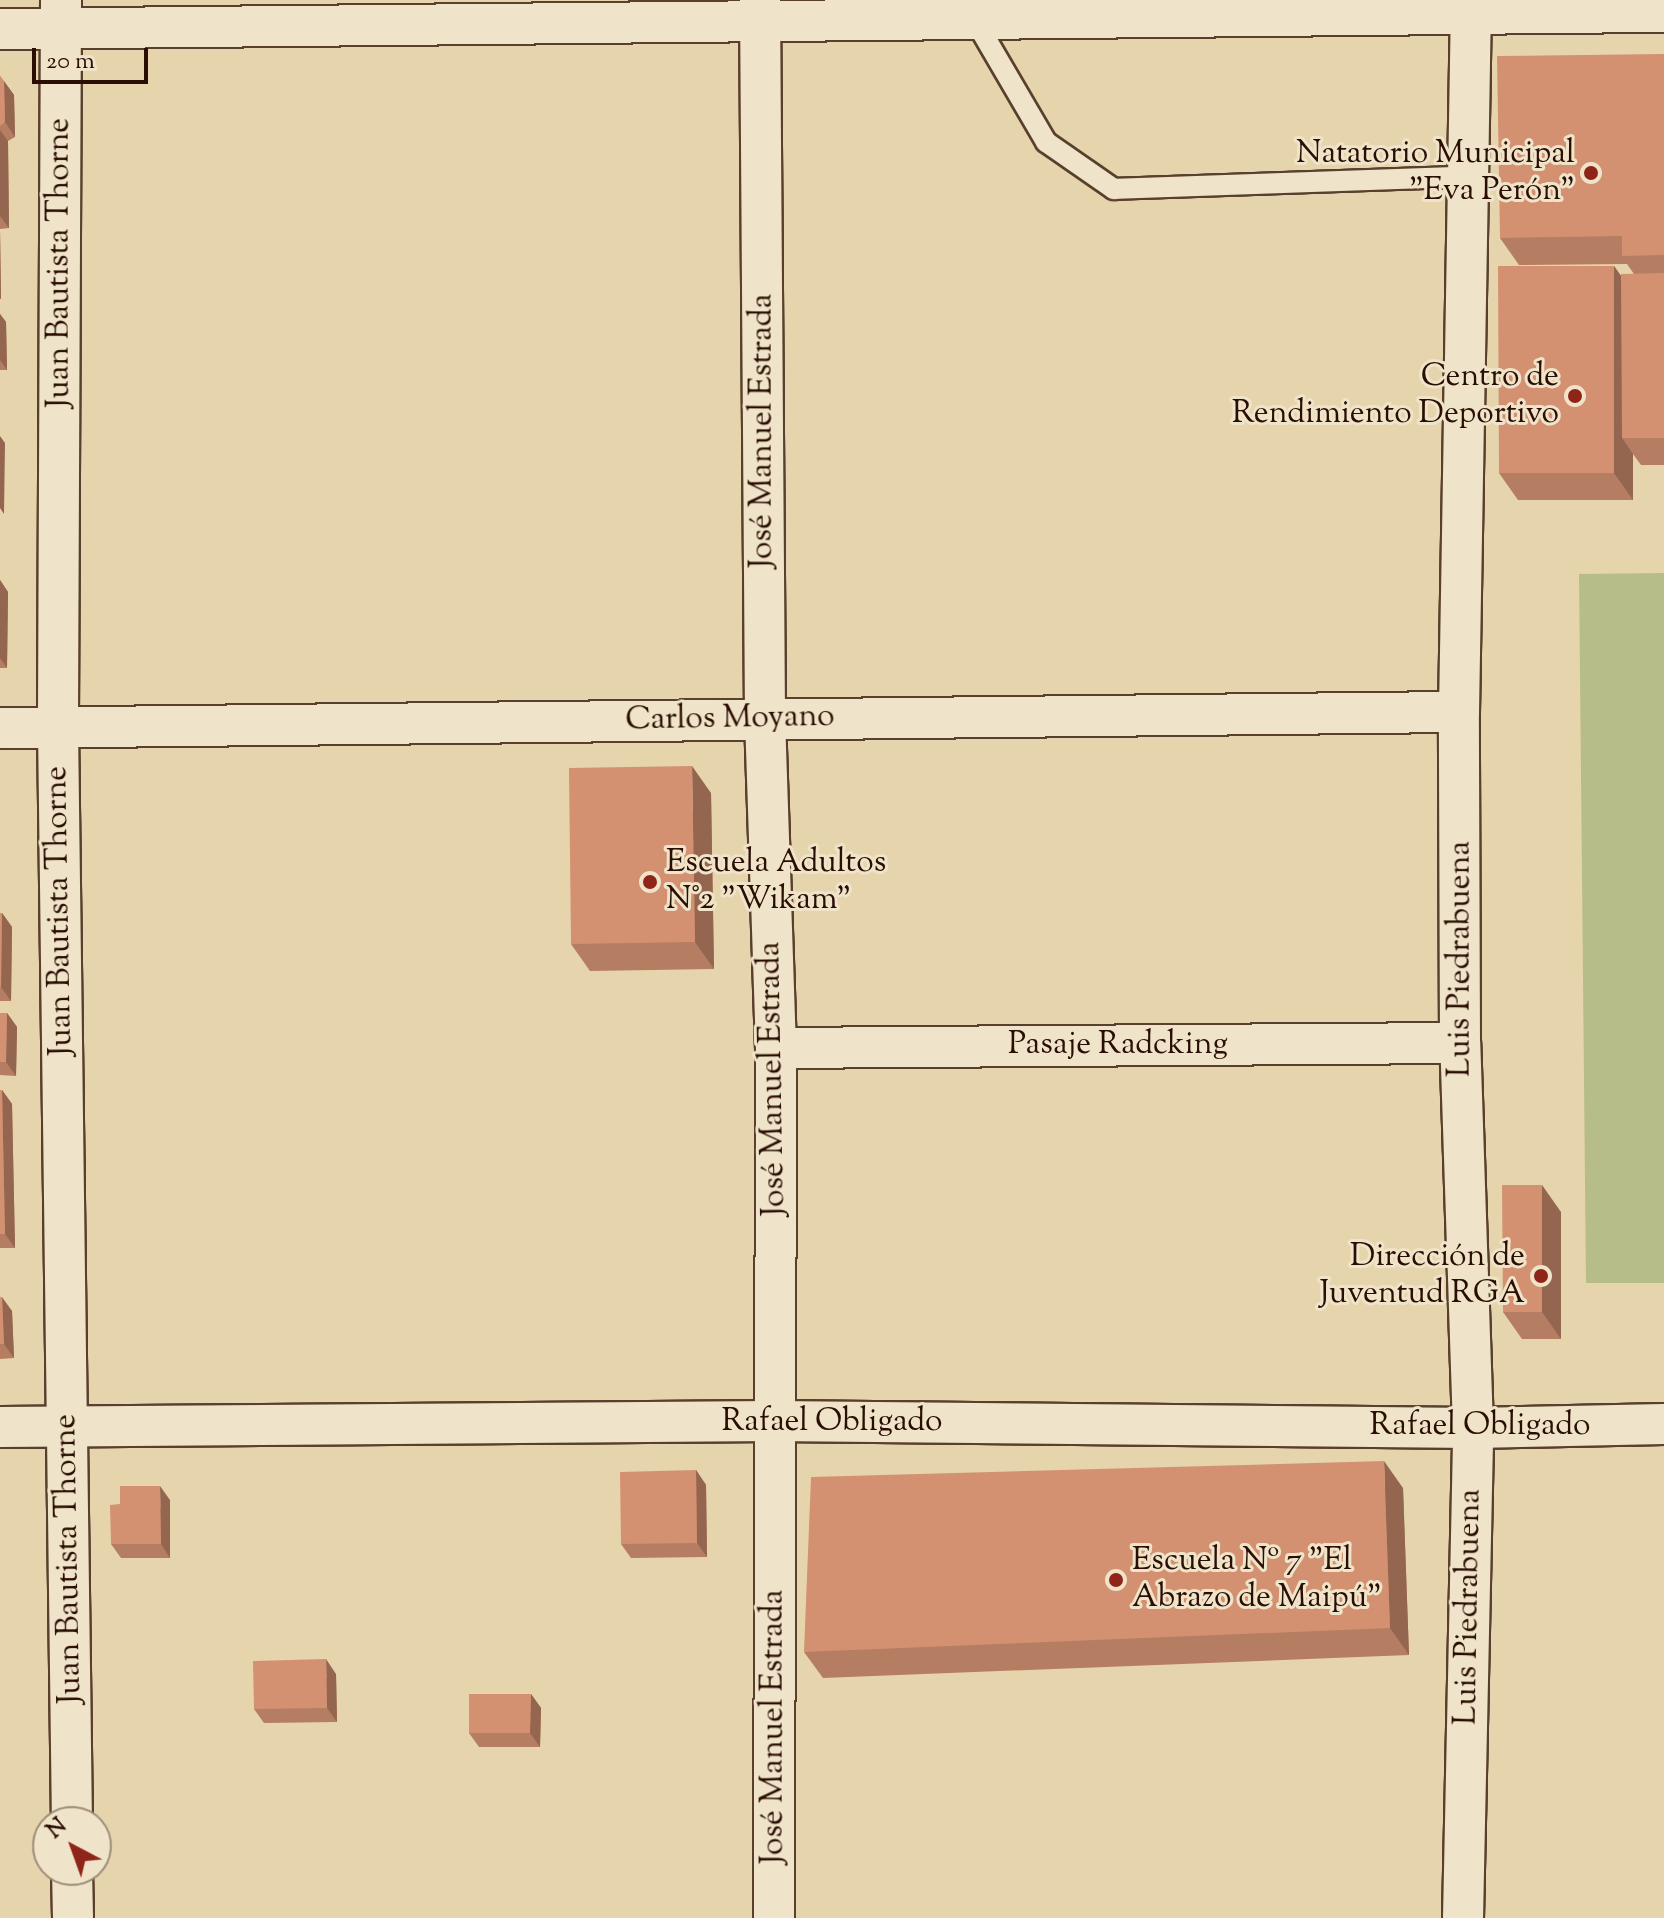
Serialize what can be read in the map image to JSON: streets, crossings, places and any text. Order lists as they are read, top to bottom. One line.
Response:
{"streets":{"street":["Juan Bautista Thorne","José Manuel Estrada","Carlos Moyano","Luis Piedrabuena","Pasaje Radcking","Rafael Obligado"]},"crossings":[["Juan Bautista Thorne","Carlos Moyano"],["Juan Bautista Thorne","Rafael Obligado"],["José Manuel Estrada","Carlos Moyano"],["José Manuel Estrada","Pasaje Radcking"],["José Manuel Estrada","Rafael Obligado"],["Carlos Moyano","Luis Piedrabuena"],["Luis Piedrabuena","Pasaje Radcking"],["Luis Piedrabuena","Rafael Obligado"]],"places":["Natatorio Municipal \"Eva Perón\"","Centro de Rendimiento Deportivo","Escuela Adultos N°2 \"Wikam\"","Dirección de Juventud RGA","Escuela Nº 7 \"El Abrazo de Maipú\""],"scale_bar":"20 m","north":"top left"}
